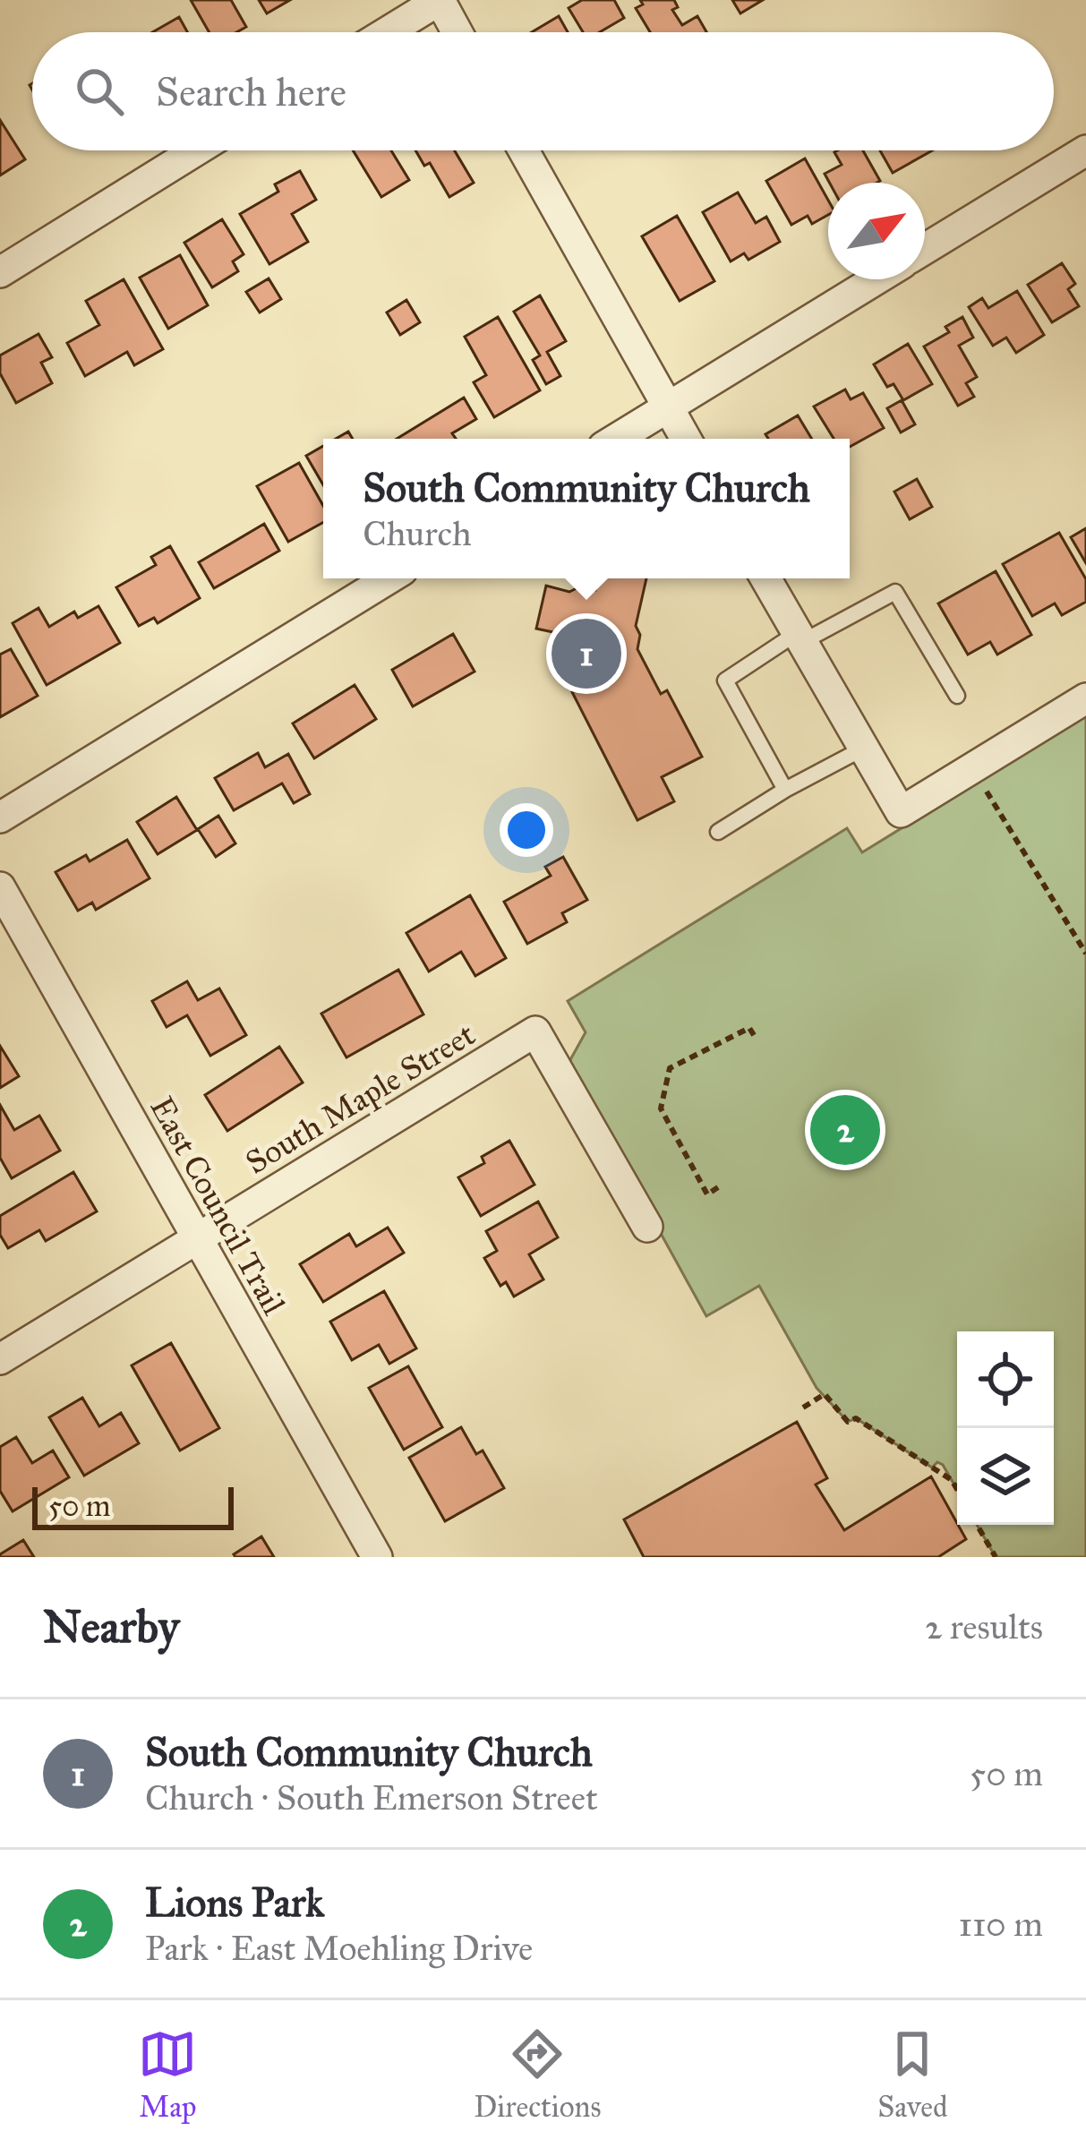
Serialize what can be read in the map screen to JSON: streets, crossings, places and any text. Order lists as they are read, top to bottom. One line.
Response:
{"streets":{"street":["South Maple Street","East Council Trail"]},"crossings":[["South Maple Street","East Council Trail"]],"scale_bar":"50 m","north":"top right","page":{"search":"Search here","popup":["South Community Church","Church"],"pins":["1","2"],"scale":"50 m","heading":["Nearby","2 results"],"list":[{"mark":"1","name":"South Community Church","note":"Church · South Emerson Street","value":"50 m"},{"mark":"2","name":"Lions Park","note":"Park · East Moehling Drive","value":"110 m"}],"nav":["Map","Directions","Saved"]}}
